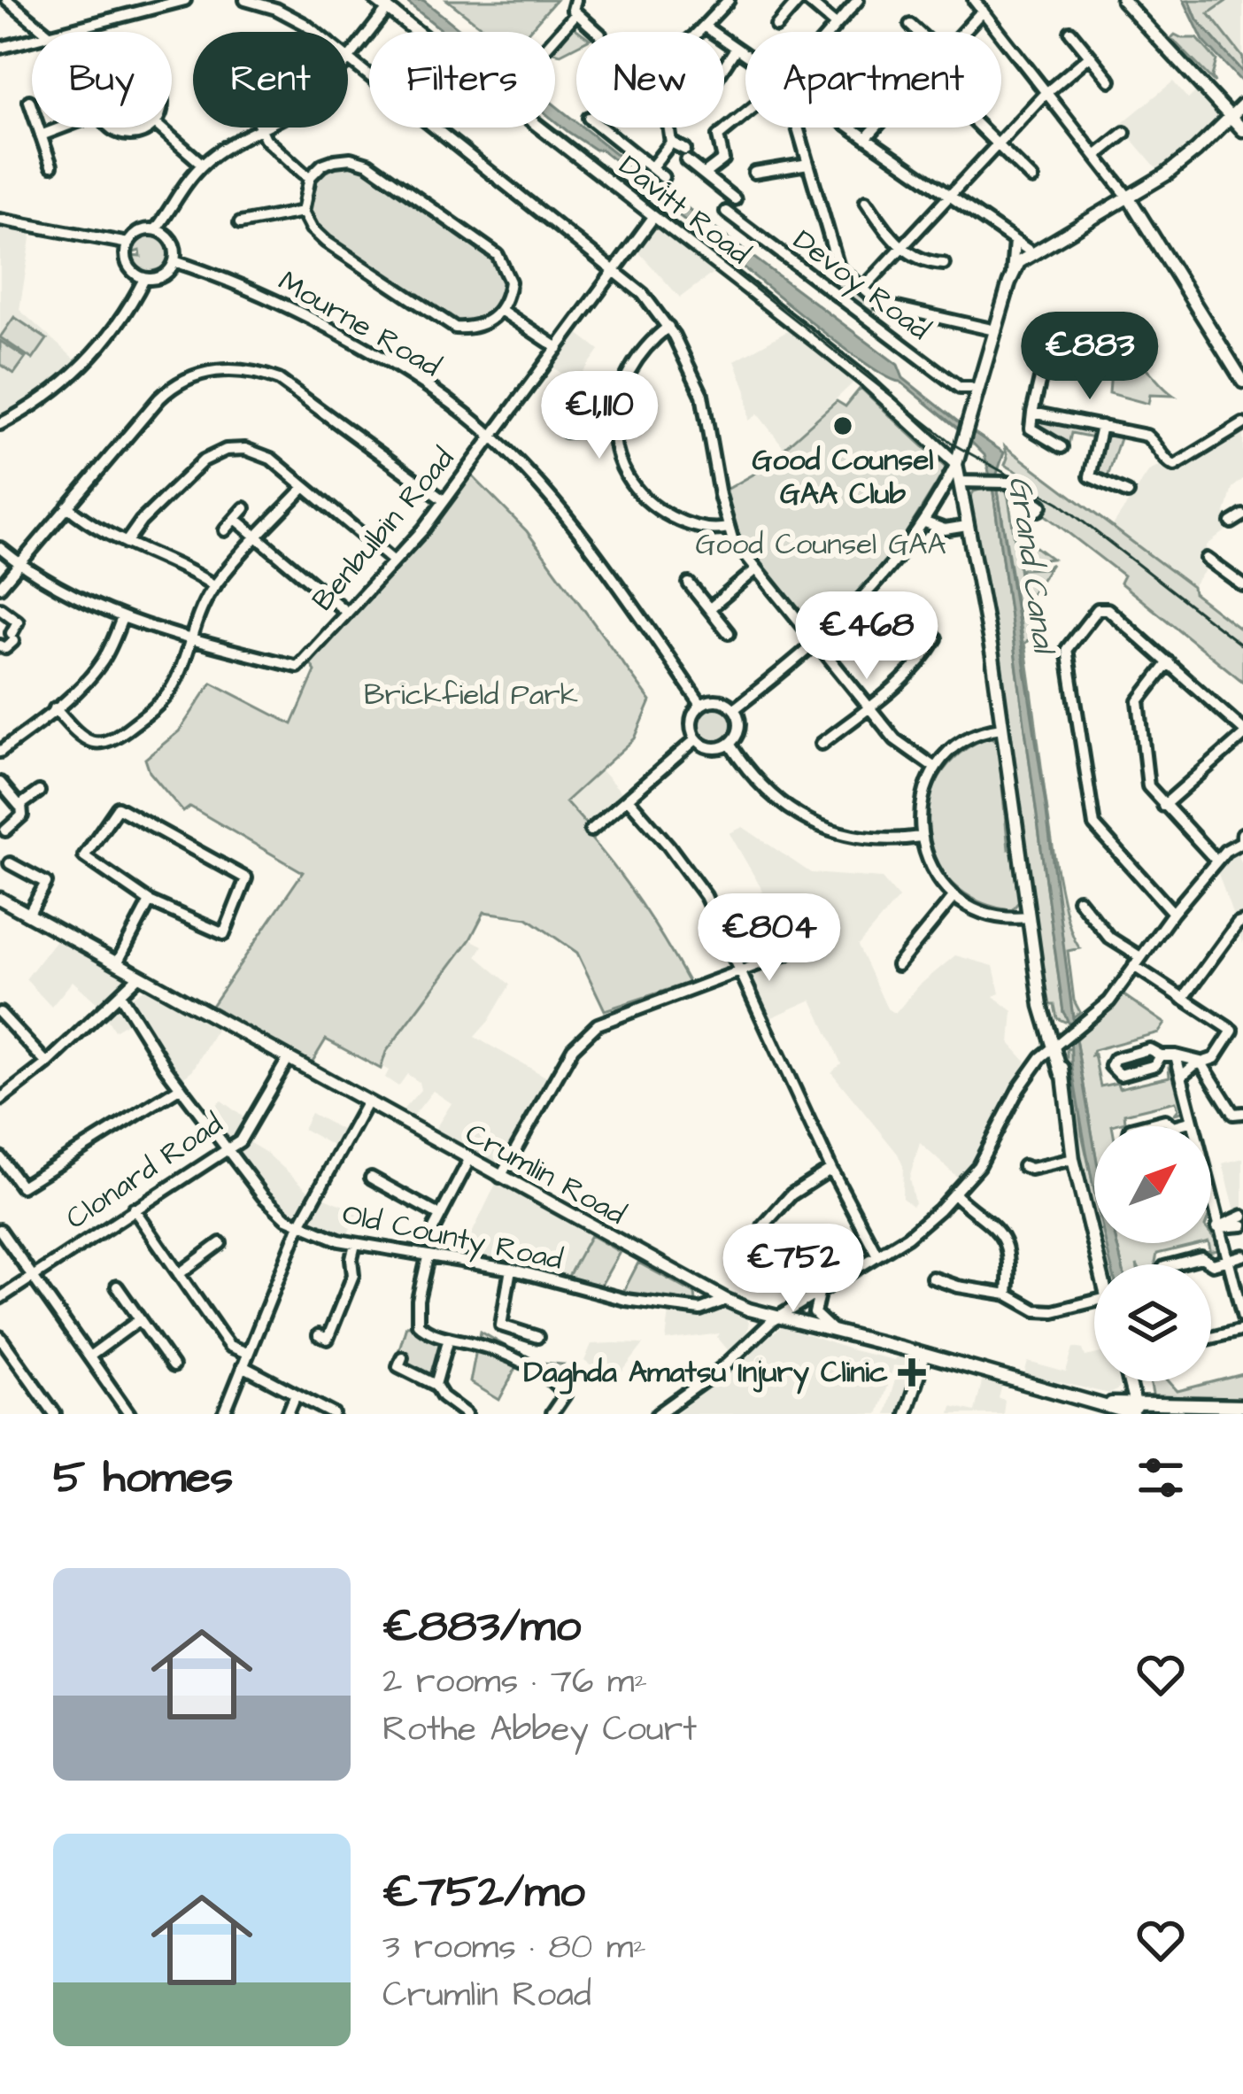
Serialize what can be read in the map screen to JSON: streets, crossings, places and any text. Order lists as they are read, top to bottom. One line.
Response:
{"streets":{"main road":["Davitt Road","Crumlin Road"],"street":["Devoy Road","Mourne Road","Benbulbin Road","Clonard Road","Old County Road"]},"crossings":[["Davitt Road","Benbulbin Road"],["Mourne Road","Benbulbin Road"],["Clonard Road","Crumlin Road"],["Clonard Road","Old County Road"],["Crumlin Road","Old County Road"]],"water":["Grand Canal"],"parks":["Good Counsel GAA","Brickfield Park"],"places":{"other":["Good Counsel GAA Club"],"health":["Daghda Amatsu Injury Clinic"]},"north":"top right","page":{"chip":["Buy","Rent","Filters","New","Apartment"],"price":["€883","€1,110","€468","€804","€752"],"heading":"5 homes","list":[{"name":"€883/mo","note":"2 rooms · 76 m² · Rothe Abbey Court"},{"name":"€752/mo","note":"3 rooms · 80 m² · Crumlin Road"}]}}
